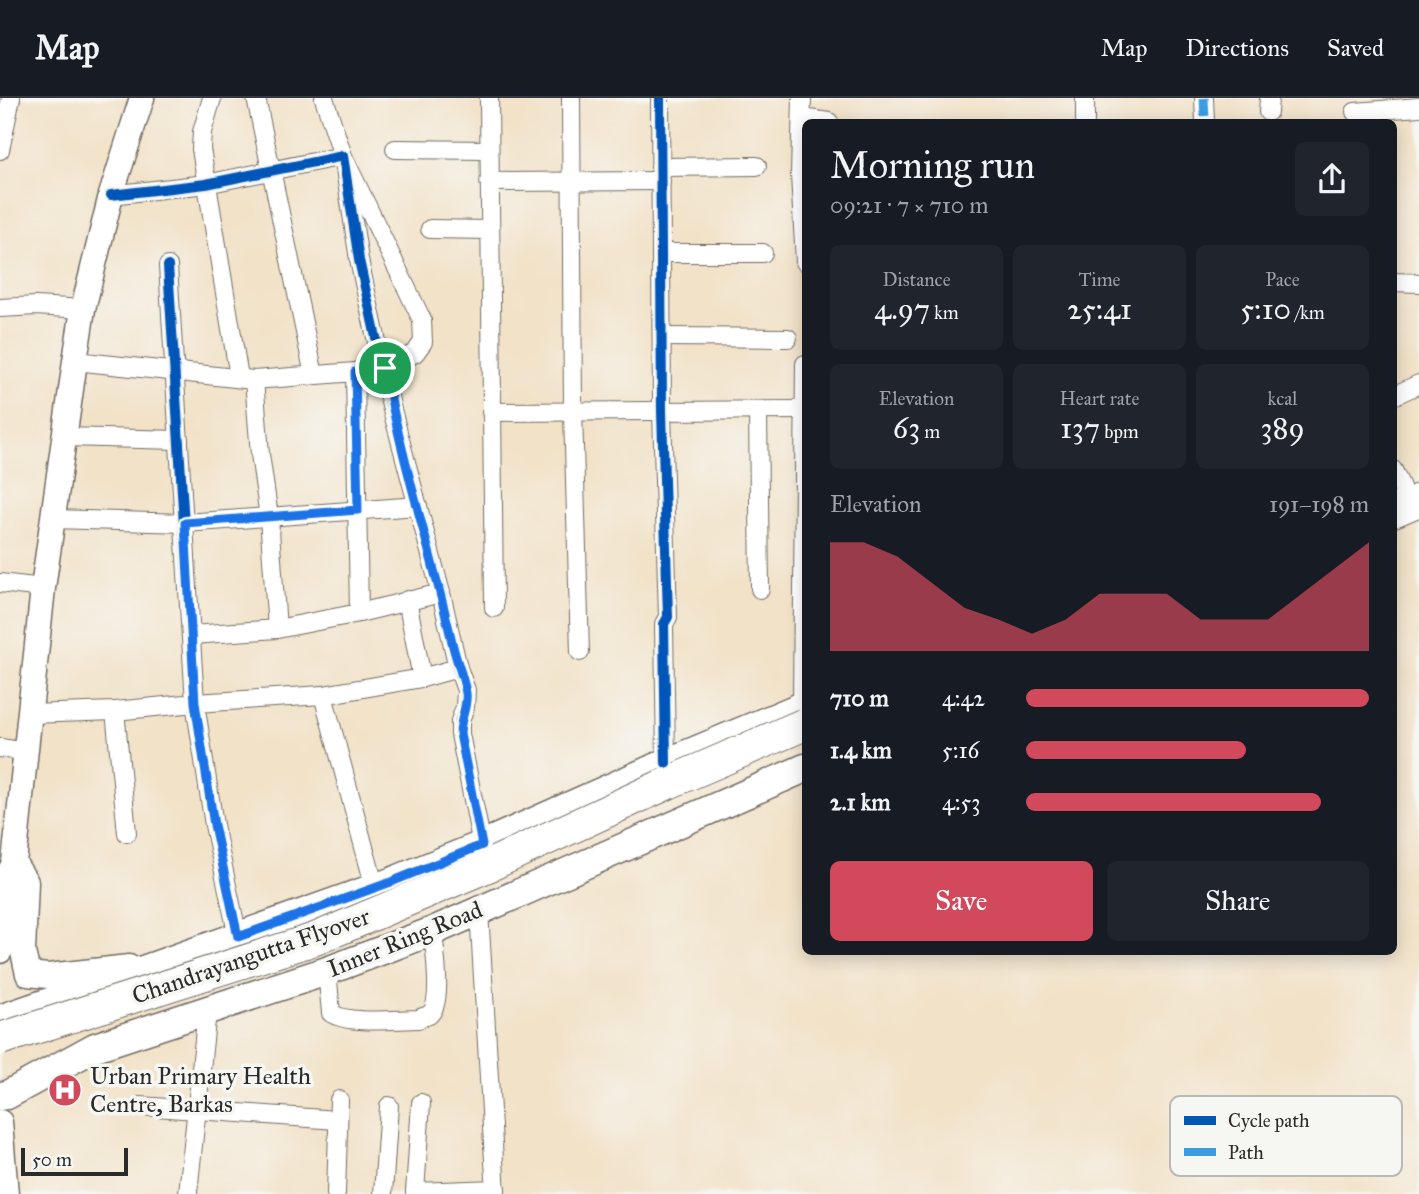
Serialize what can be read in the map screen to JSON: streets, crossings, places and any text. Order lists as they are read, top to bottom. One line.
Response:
{"streets":{"highway":["Chandrayangutta Flyover"],"main road":["Inner Ring Road"]},"places":{"hospital":["Urban Primary Health Centre, Barkas"]},"legend":["Cycle path","Path"],"scale_bar":"50 m","page":{"header":"Map","nav":["Map","Directions","Saved"],"heading":["Morning run","09:21 · 7 × 710 m"],"stats":[["Distance","4.97 km"],["Time","25:41"],["Pace","5:10 /km"],["Elevation","63 m"],["Heart rate","137 bpm"],["kcal","389"]],"chart":["Elevation","191–198 m"],"list":[{"name":"710 m","note":"4:42"},{"name":"1.4 km","note":"5:16"},{"name":"2.1 km","note":"4:53"}],"buttons":["Save","Share"],"scale":"50 m"}}
